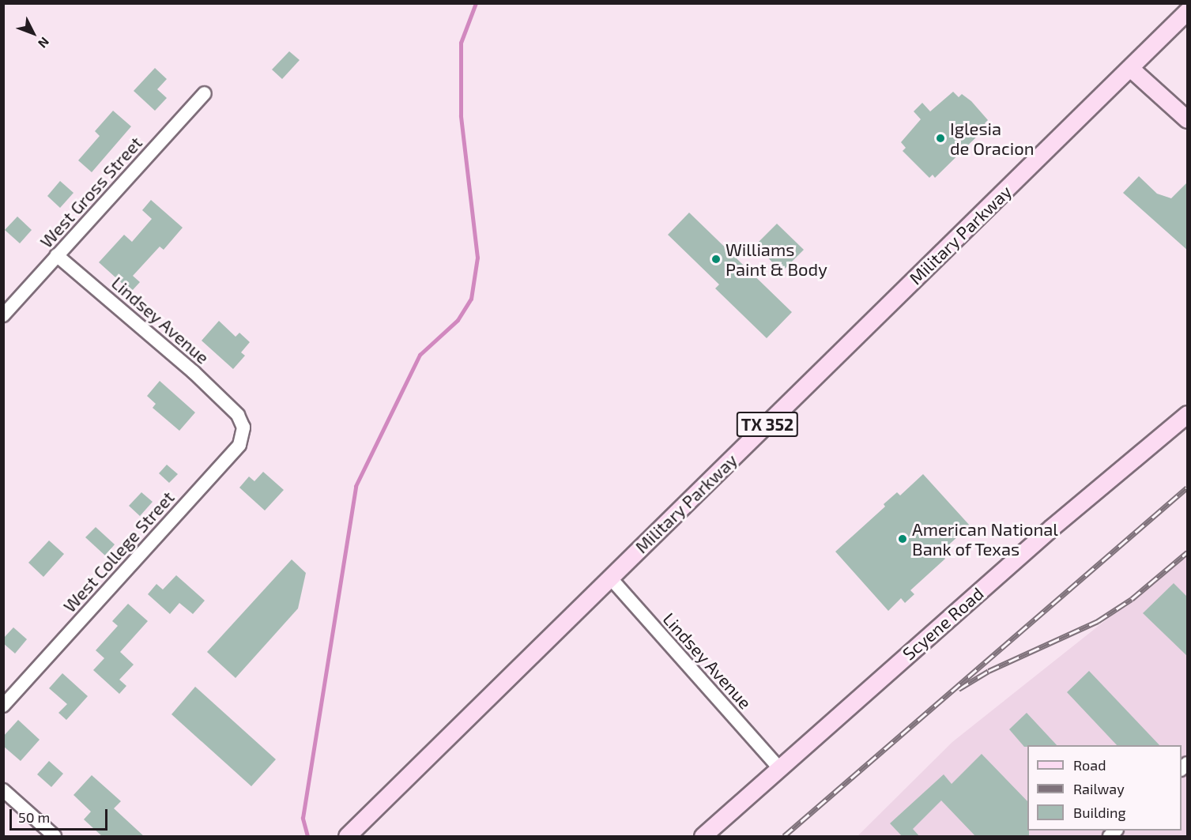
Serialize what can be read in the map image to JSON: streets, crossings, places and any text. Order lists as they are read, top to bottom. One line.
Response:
{"streets":{"main road":["Military Parkway","TX 352","Scyene Road"],"street":["West Gross Street","Lindsey Avenue","West College Street"]},"crossings":[["West Gross Street","Lindsey Avenue"],["Military Parkway","Lindsey Avenue"],["Lindsey Avenue","West College Street"],["Lindsey Avenue","Scyene Road"]],"places":["Iglesia de Oracion","Williams Paint & Body","American National Bank of Texas"],"legend":["Road","Railway","Building"],"scale_bar":"50 m","north":"bottom right"}
